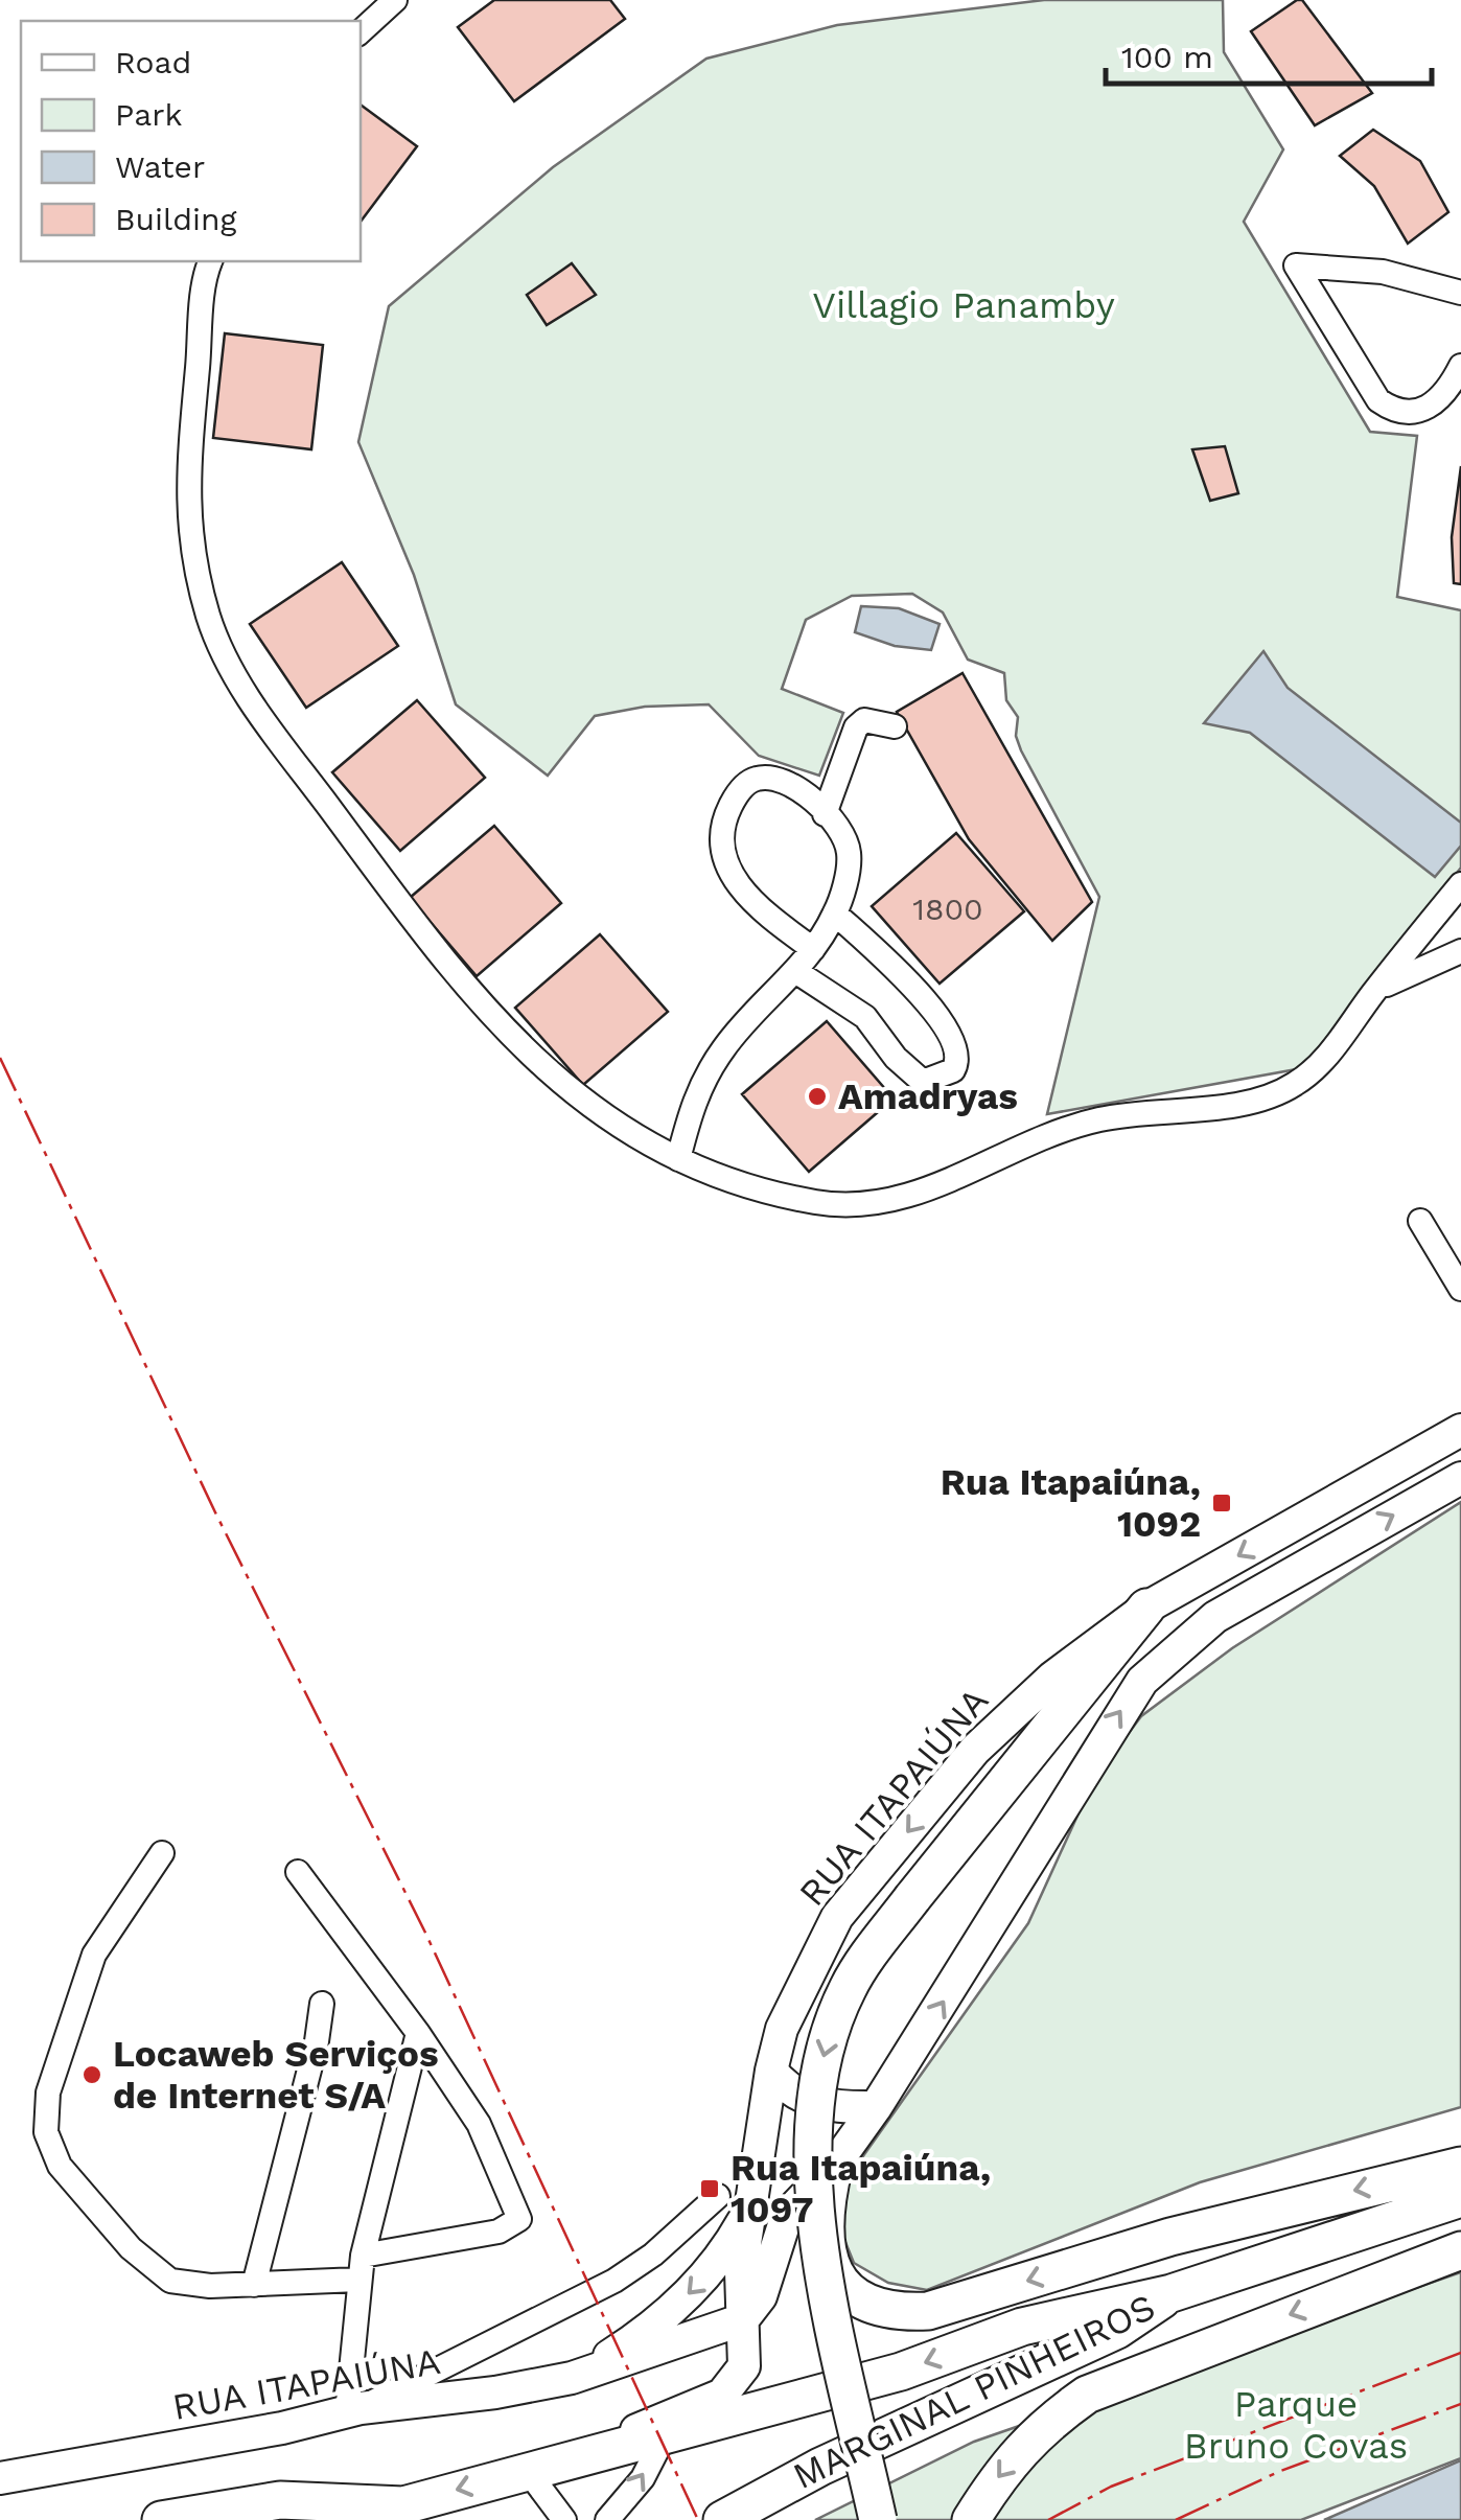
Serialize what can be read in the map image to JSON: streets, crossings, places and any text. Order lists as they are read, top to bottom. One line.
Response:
{"streets":{"highway":["MARGINAL PINHEIROS"],"main road":["RUA ITAPAIÚNA"]},"parks":["Villagio Panamby","Parque Bruno Covas"],"places":{"other":["Amadryas","Locaweb Serviços de Internet S/A"],"transit":["Rua Itapaiúna, 1092","Rua Itapaiúna, 1097"]},"house_numbers":["1800"],"legend":["Road","Park","Water","Building"],"scale_bar":"100 m"}
